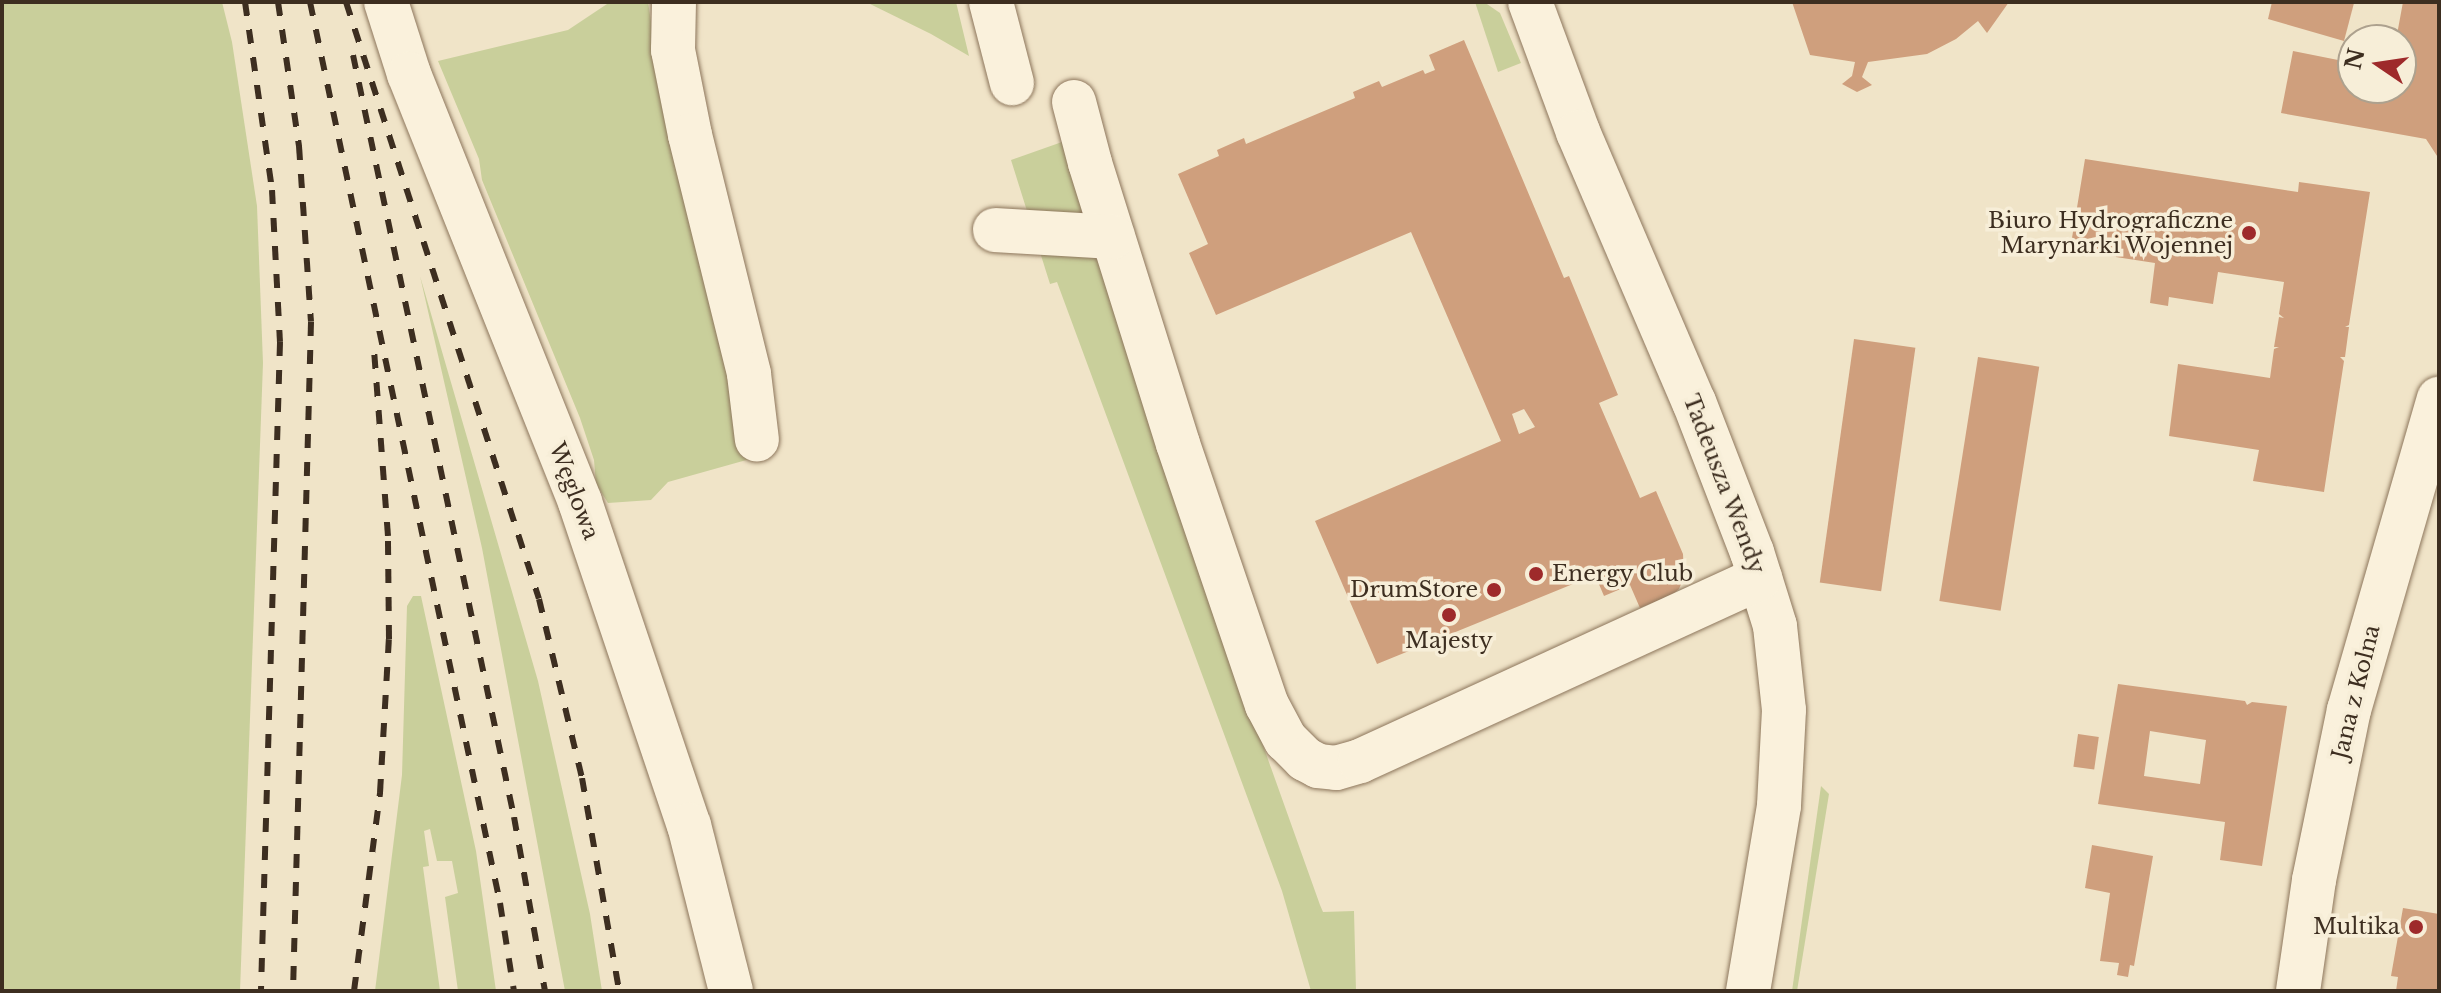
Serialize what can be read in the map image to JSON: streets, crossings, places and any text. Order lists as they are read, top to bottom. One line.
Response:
{"streets":{"street":["Tadeusza Wendy","Węglowa","Jana z Kolna"]},"places":["Biuro Hydrograficzne Marynarki Wojennej","Energy Club","DrumStore","Majesty","Multika"],"north":"left"}
